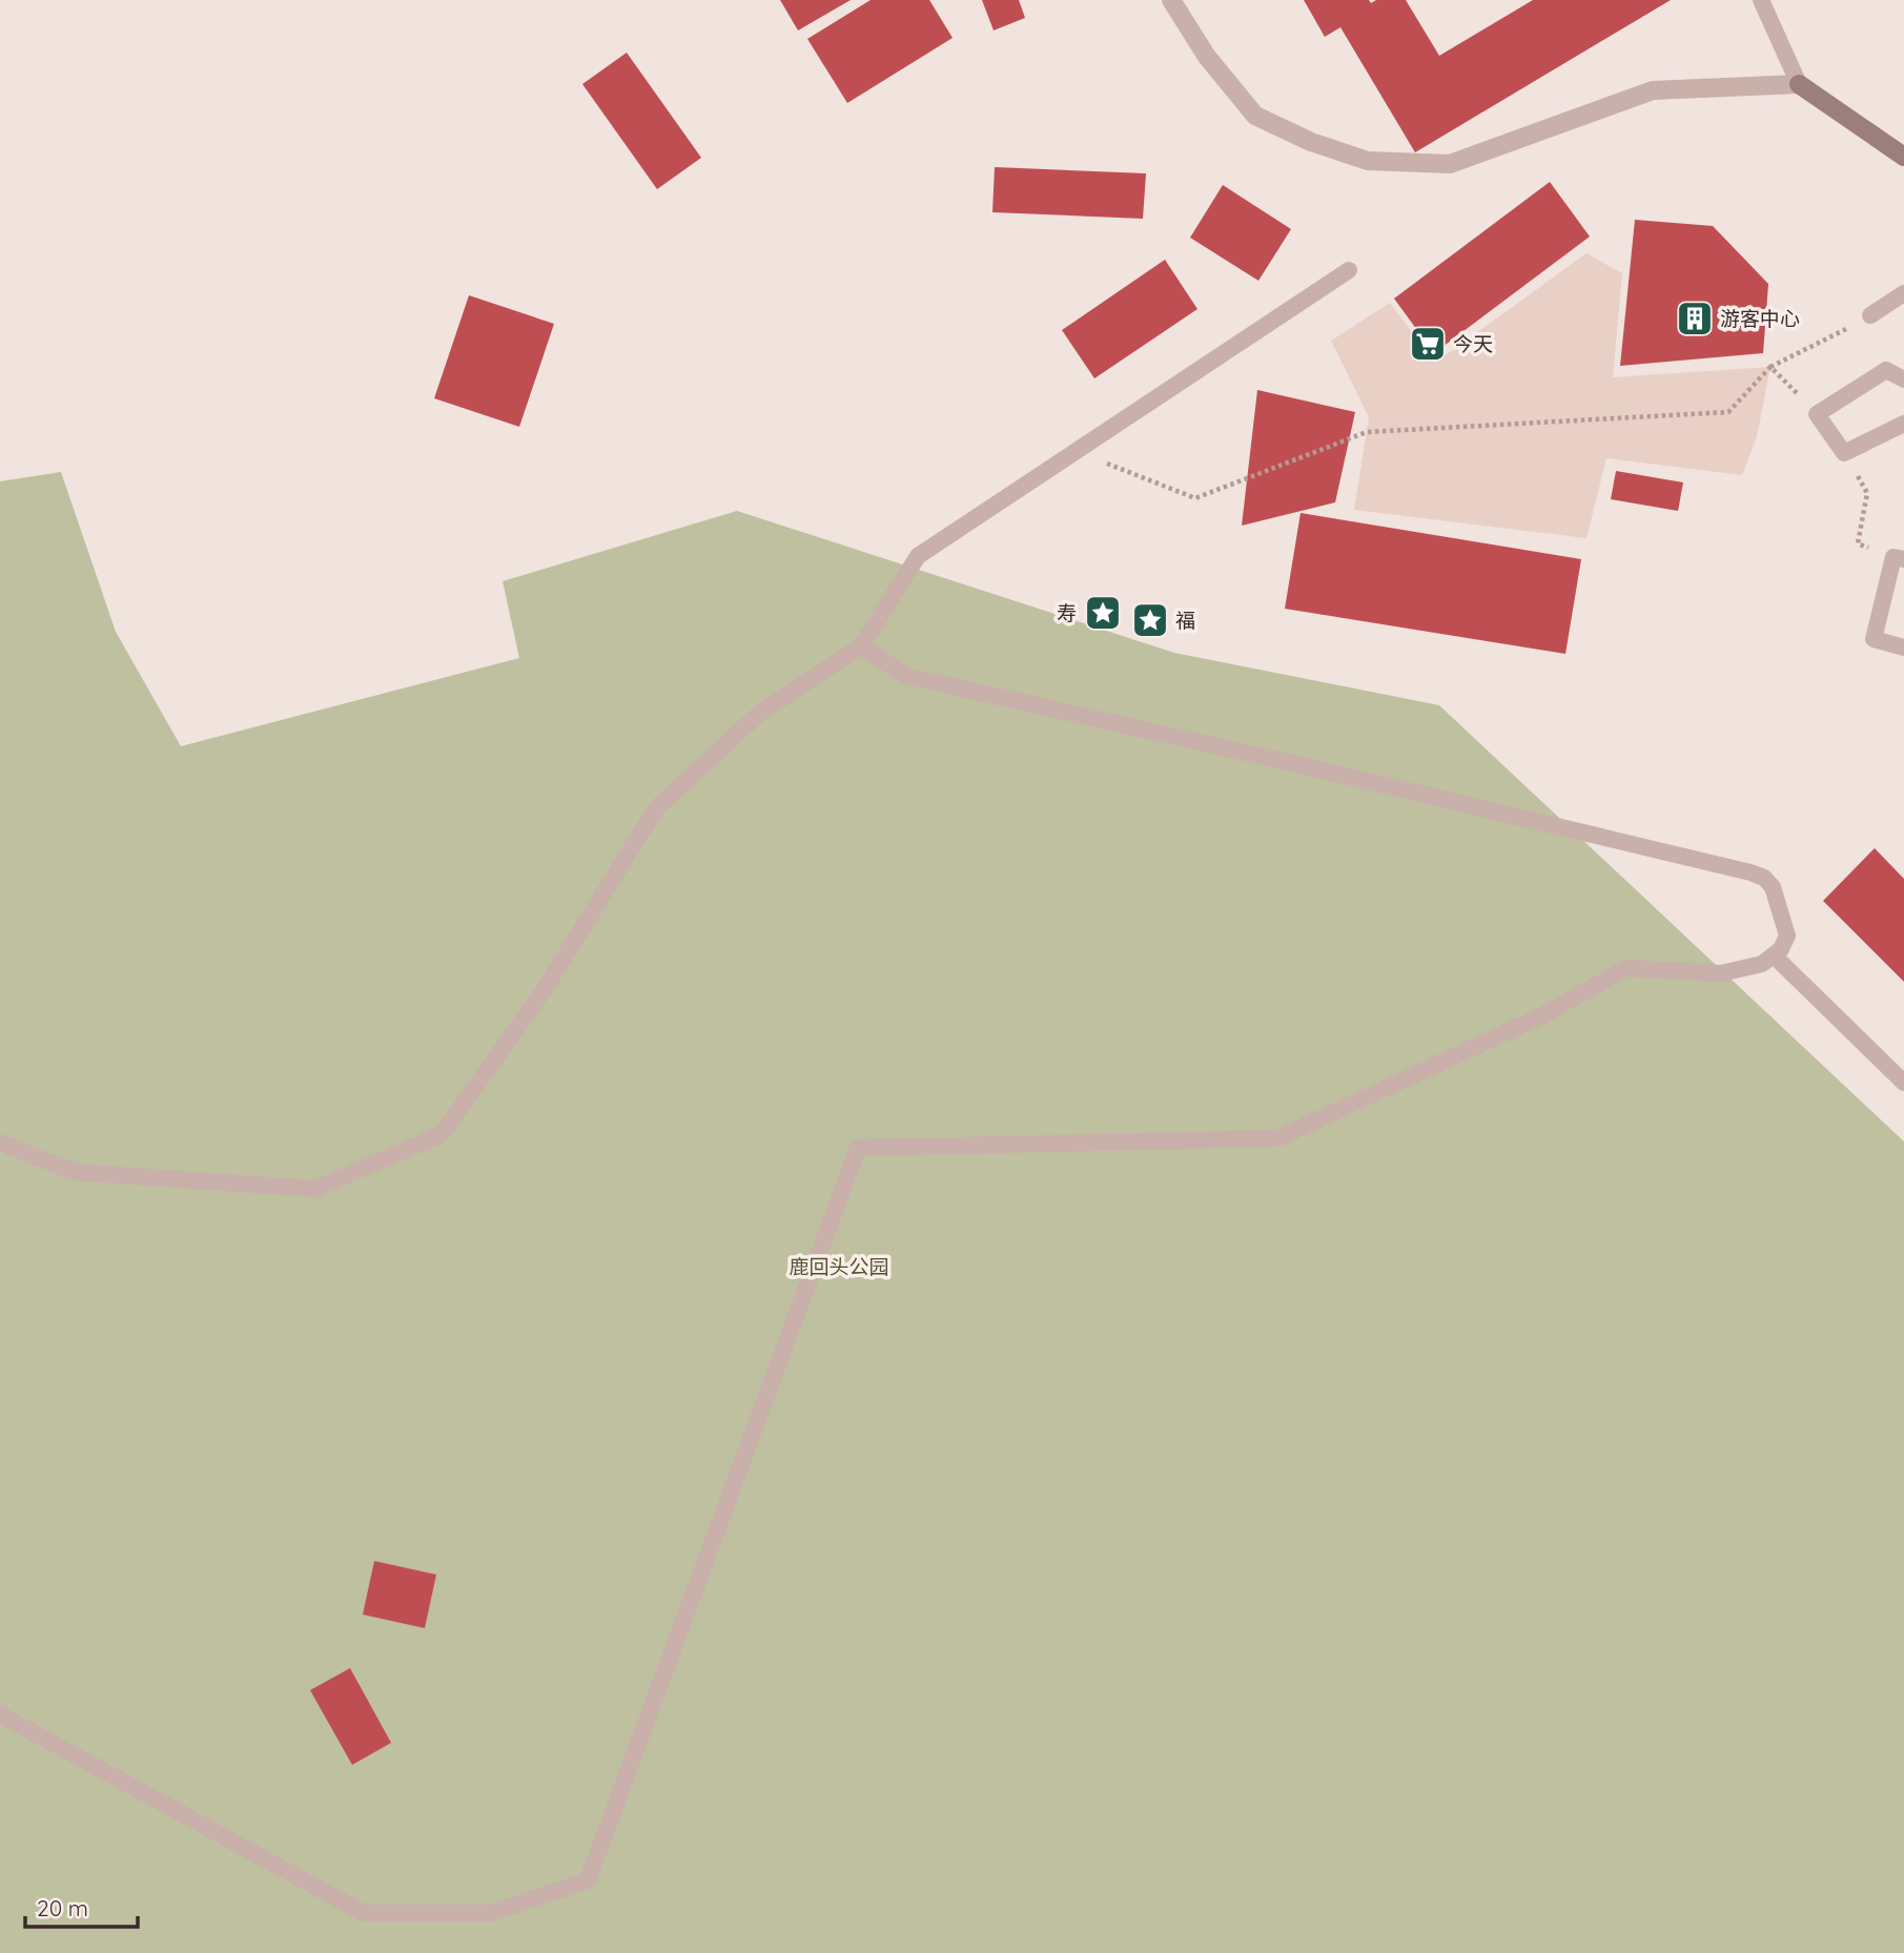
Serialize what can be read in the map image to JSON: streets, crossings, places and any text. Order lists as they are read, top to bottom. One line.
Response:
{"parks":["鹿回头公园"],"places":{"building":["游客中心"],"supermarket":["今天"],"place":["寿","福"]},"scale_bar":"20 m"}
